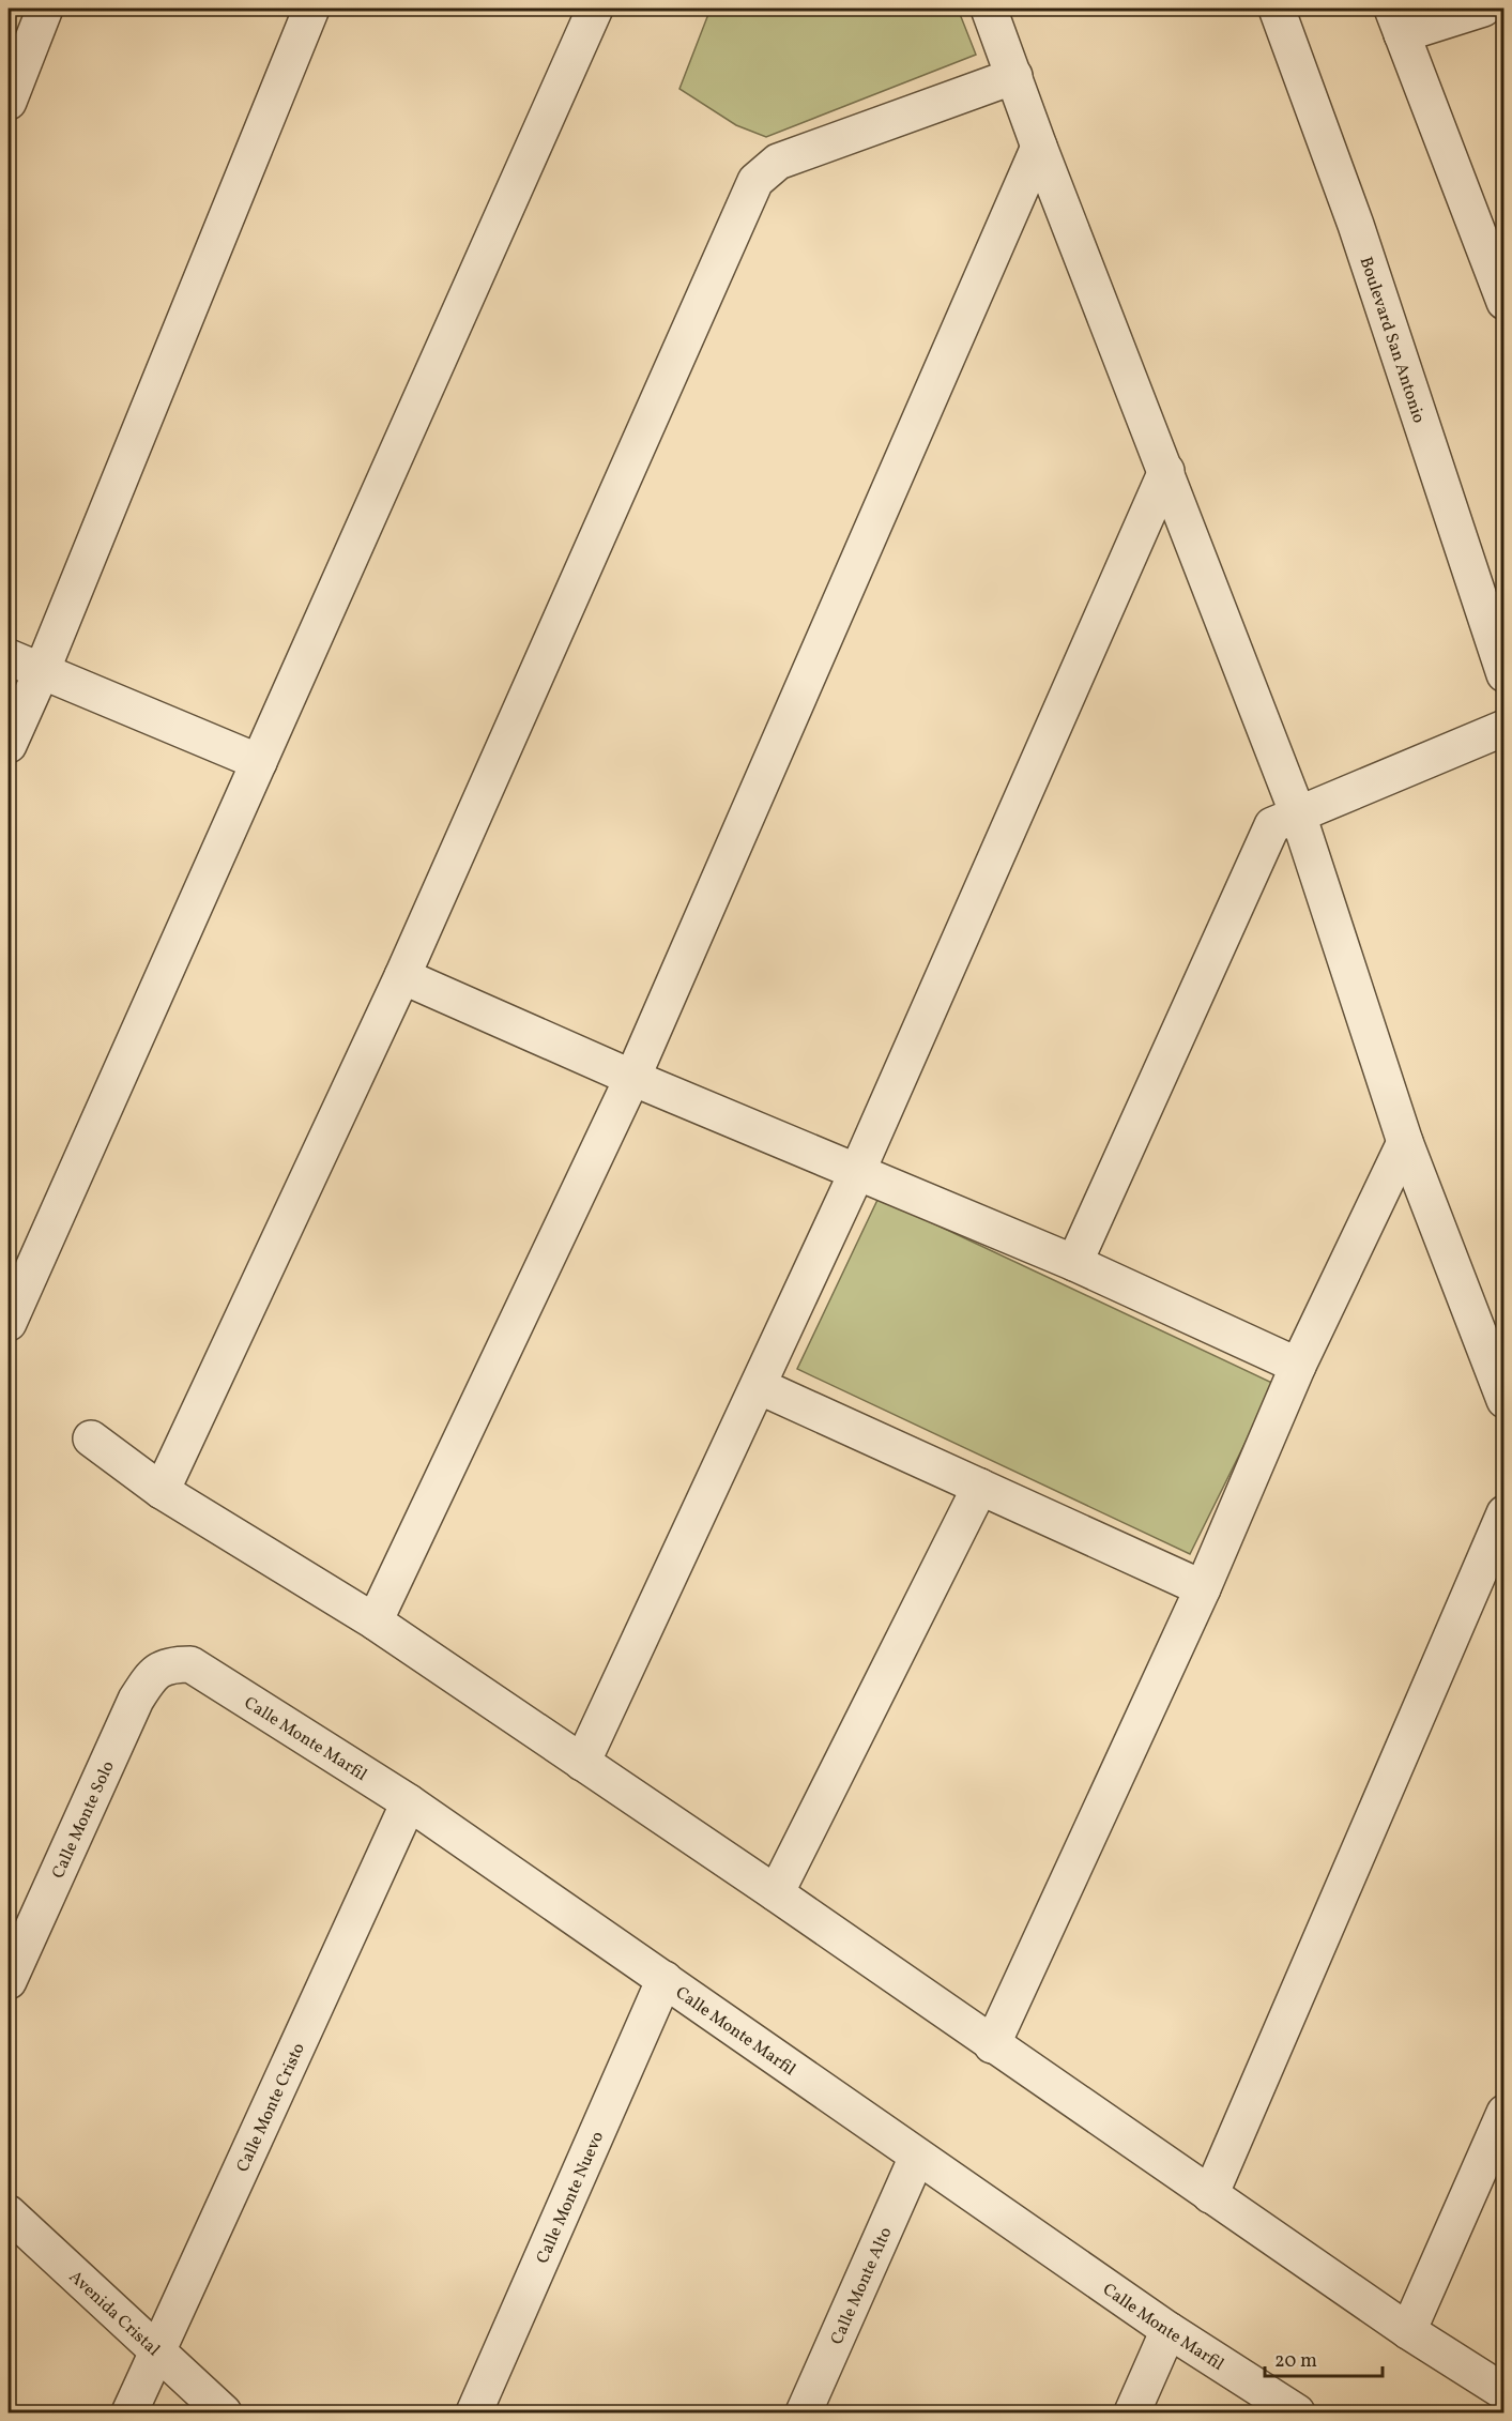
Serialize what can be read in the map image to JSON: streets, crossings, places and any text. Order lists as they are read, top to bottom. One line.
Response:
{"streets":{"street":["Boulevard San Antonio","Calle Monte Marfil","Calle Monte Solo","Calle Monte Cristo","Calle Monte Nuevo","Calle Monte Alto","Avenida Cristal"]},"crossings":[["Calle Monte Marfil","Calle Monte Solo"],["Calle Monte Marfil","Calle Monte Cristo"],["Calle Monte Marfil","Calle Monte Nuevo"],["Calle Monte Marfil","Calle Monte Alto"],["Calle Monte Cristo","Avenida Cristal"]],"scale_bar":"20 m"}
